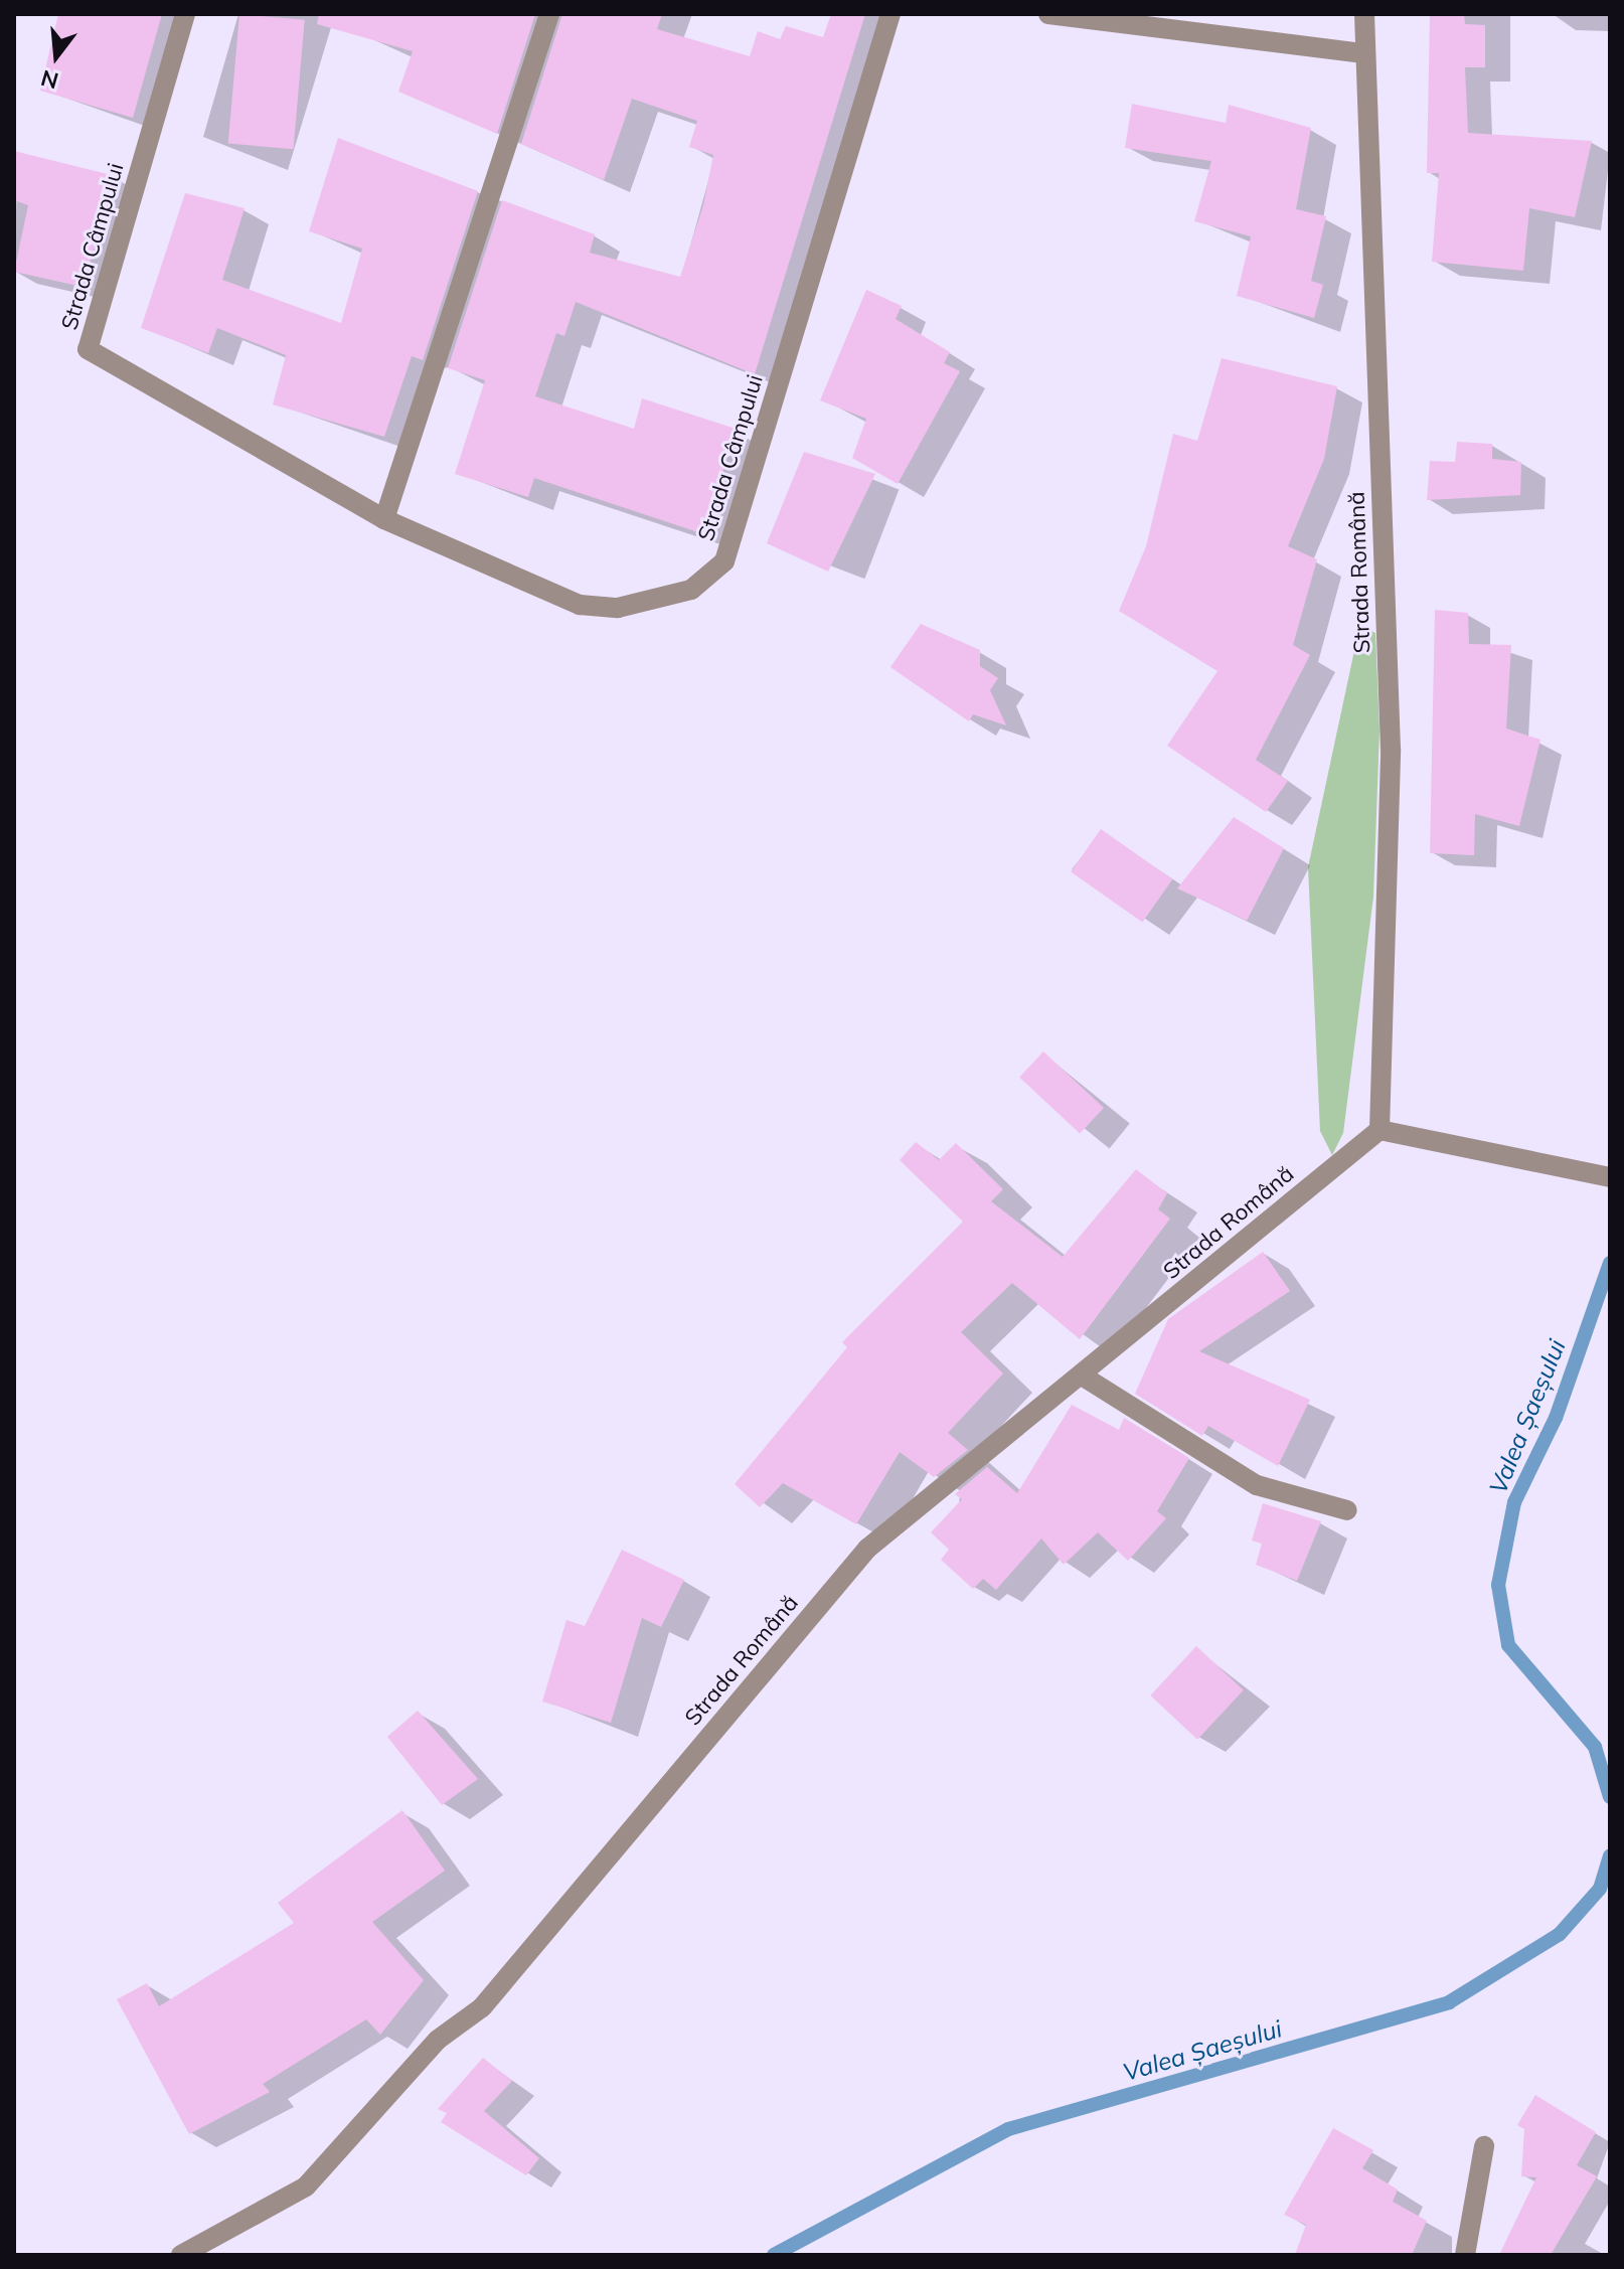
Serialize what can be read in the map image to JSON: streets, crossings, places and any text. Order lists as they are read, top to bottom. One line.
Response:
{"streets":{"street":["Strada Câmpului","Strada Română"]},"water":["Valea Șaeșului"],"north":"bottom"}
